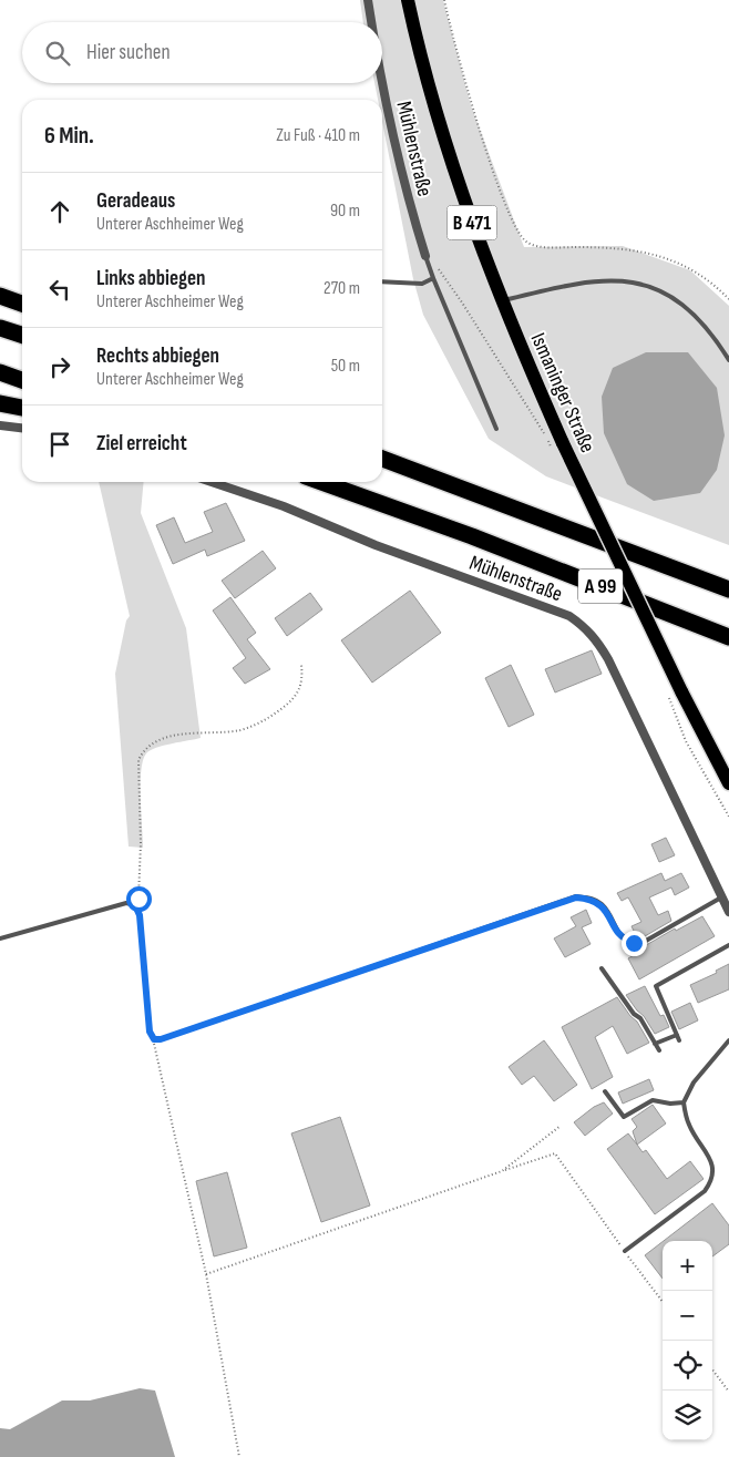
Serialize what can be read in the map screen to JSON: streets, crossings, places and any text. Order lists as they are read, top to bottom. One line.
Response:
{"streets":{"highway":["A 99"],"main road":["B 471","Ismaninger Straße"],"street":["Mühlenstraße"]},"page":{"search":"Hier suchen","heading":["6 Min.","Zu Fuß · 410 m"],"list":[["Geradeaus","Unterer Aschheimer Weg","90 m"],["Links abbiegen","Unterer Aschheimer Weg","270 m"],["Rechts abbiegen","Unterer Aschheimer Weg","50 m"],"Ziel erreicht"],"map_buttons":["+","−"]}}
